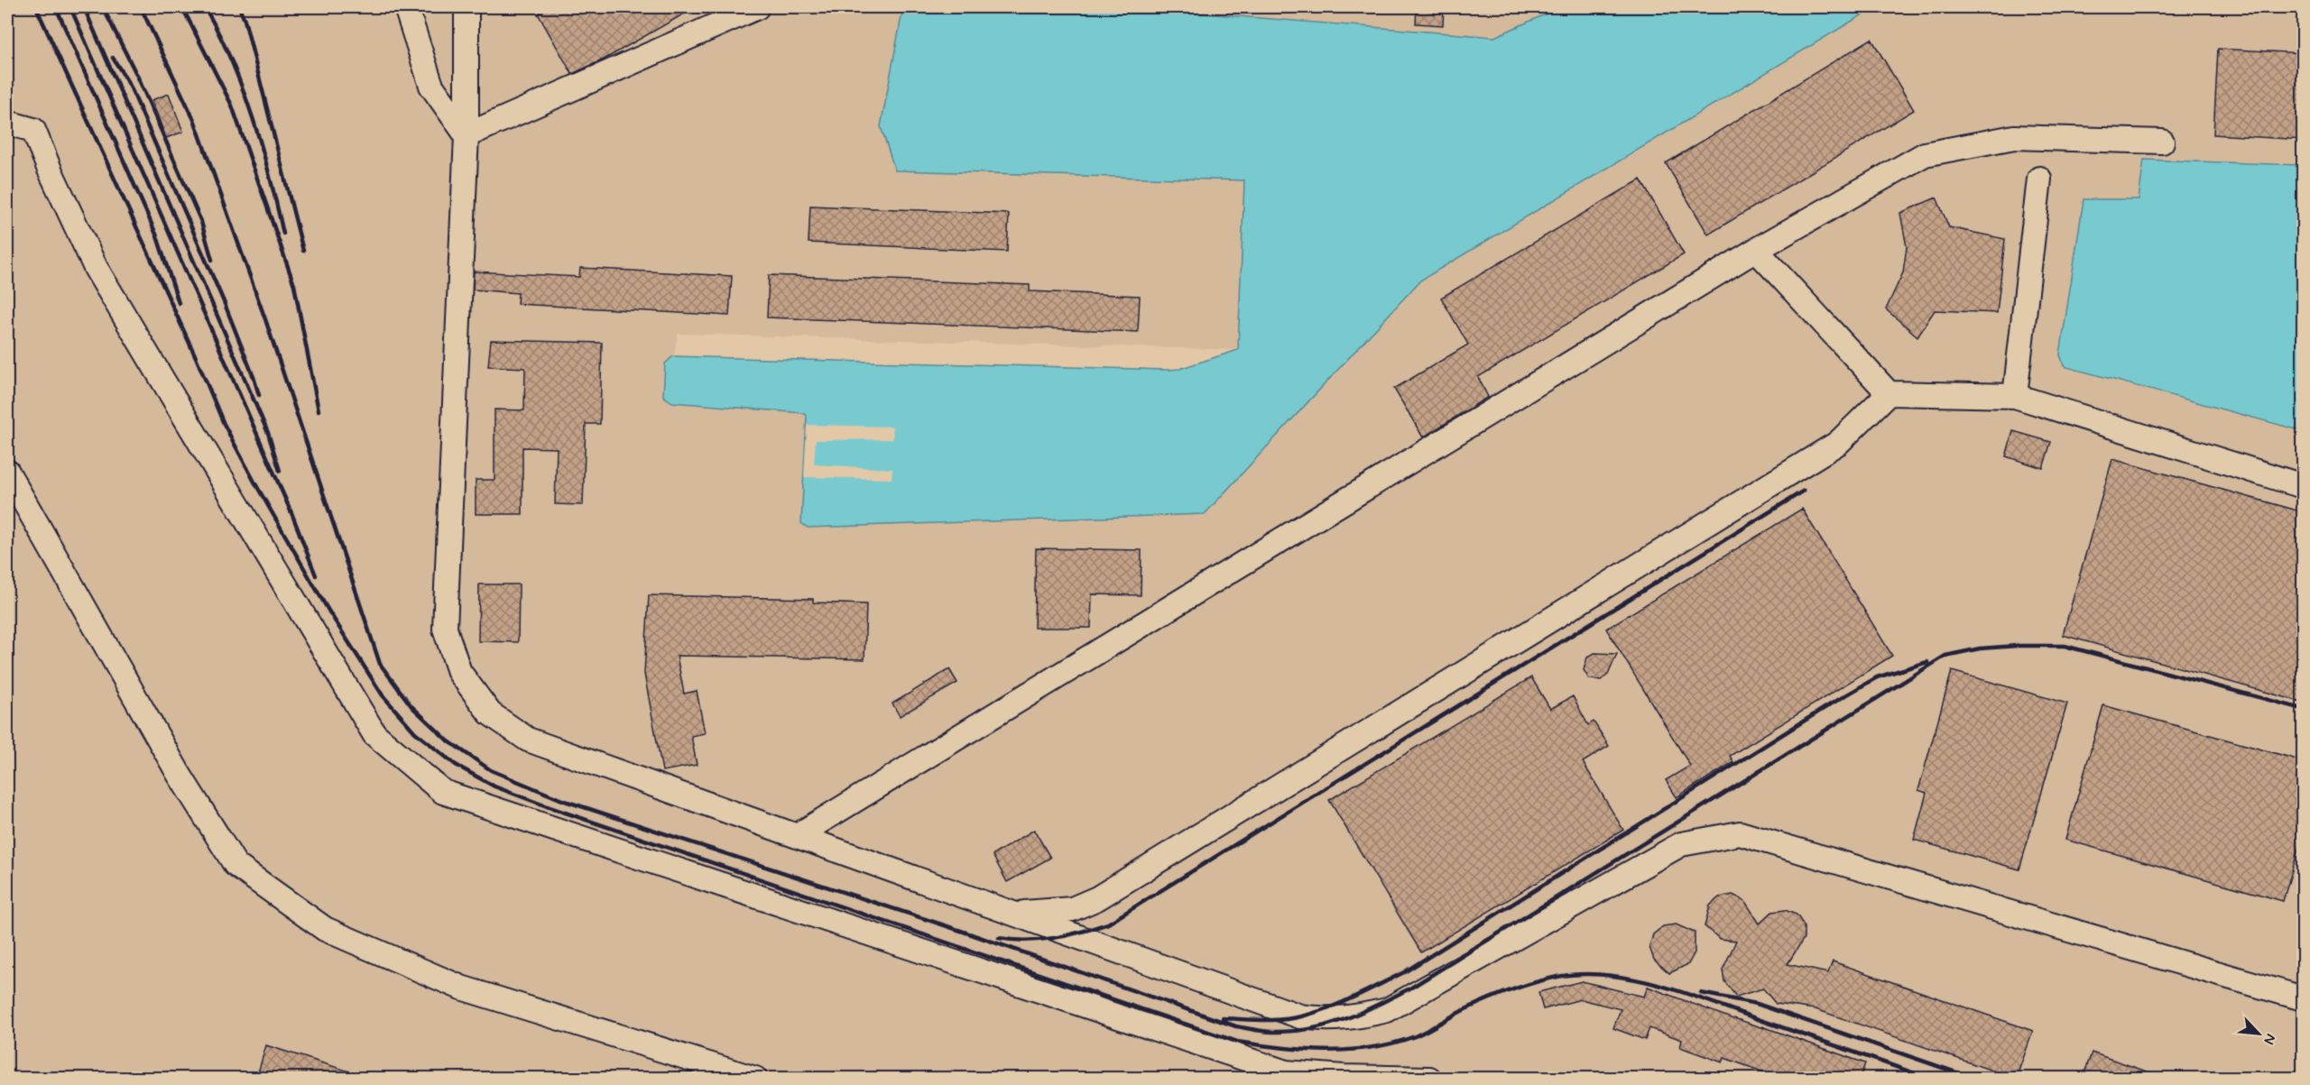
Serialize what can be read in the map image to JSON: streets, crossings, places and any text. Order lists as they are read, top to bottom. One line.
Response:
{"north":"bottom right"}
